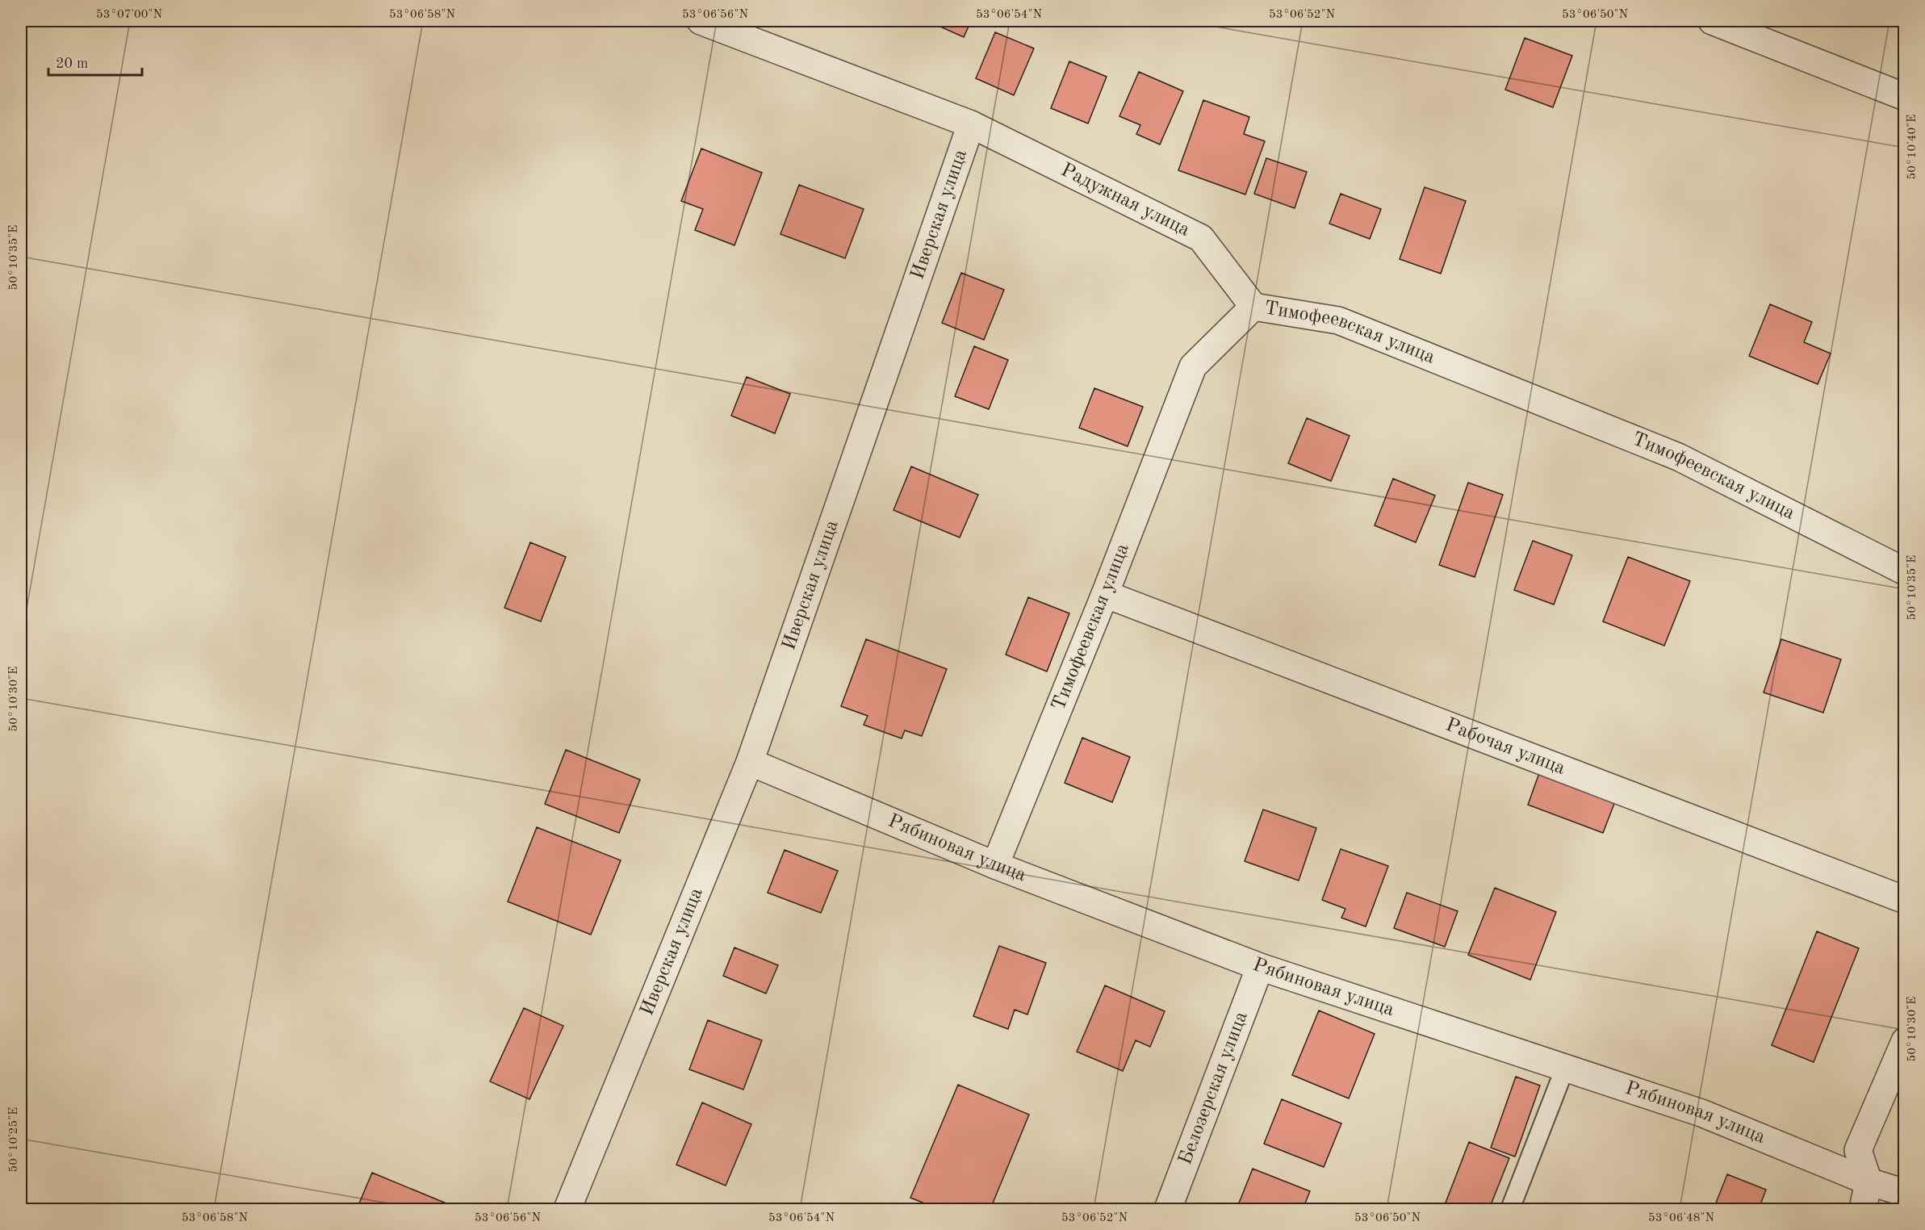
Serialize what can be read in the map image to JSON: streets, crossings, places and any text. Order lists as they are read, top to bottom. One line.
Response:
{"streets":{"street":["Радужная улица","Иверская улица","Тимофеевская улица","Рабочая улица","Рябиновая улица","Белозерская улица"]},"crossings":[["Радужная улица","Иверская улица"],["Радужная улица","Тимофеевская улица"],["Иверская улица","Рябиновая улица"],["Тимофеевская улица","Рабочая улица"],["Тимофеевская улица","Рябиновая улица"],["Рябиновая улица","Белозерская улица"]],"scale_bar":"20 m","coordinates":["53°07'00\"N","53°06'58\"N","53°06'56\"N","53°06'54\"N","53°06'52\"N","53°06'50\"N","50°10'40\"E","50°10'35\"E","50°10'30\"E","50°10'25\"E","53°06'48\"N"]}
